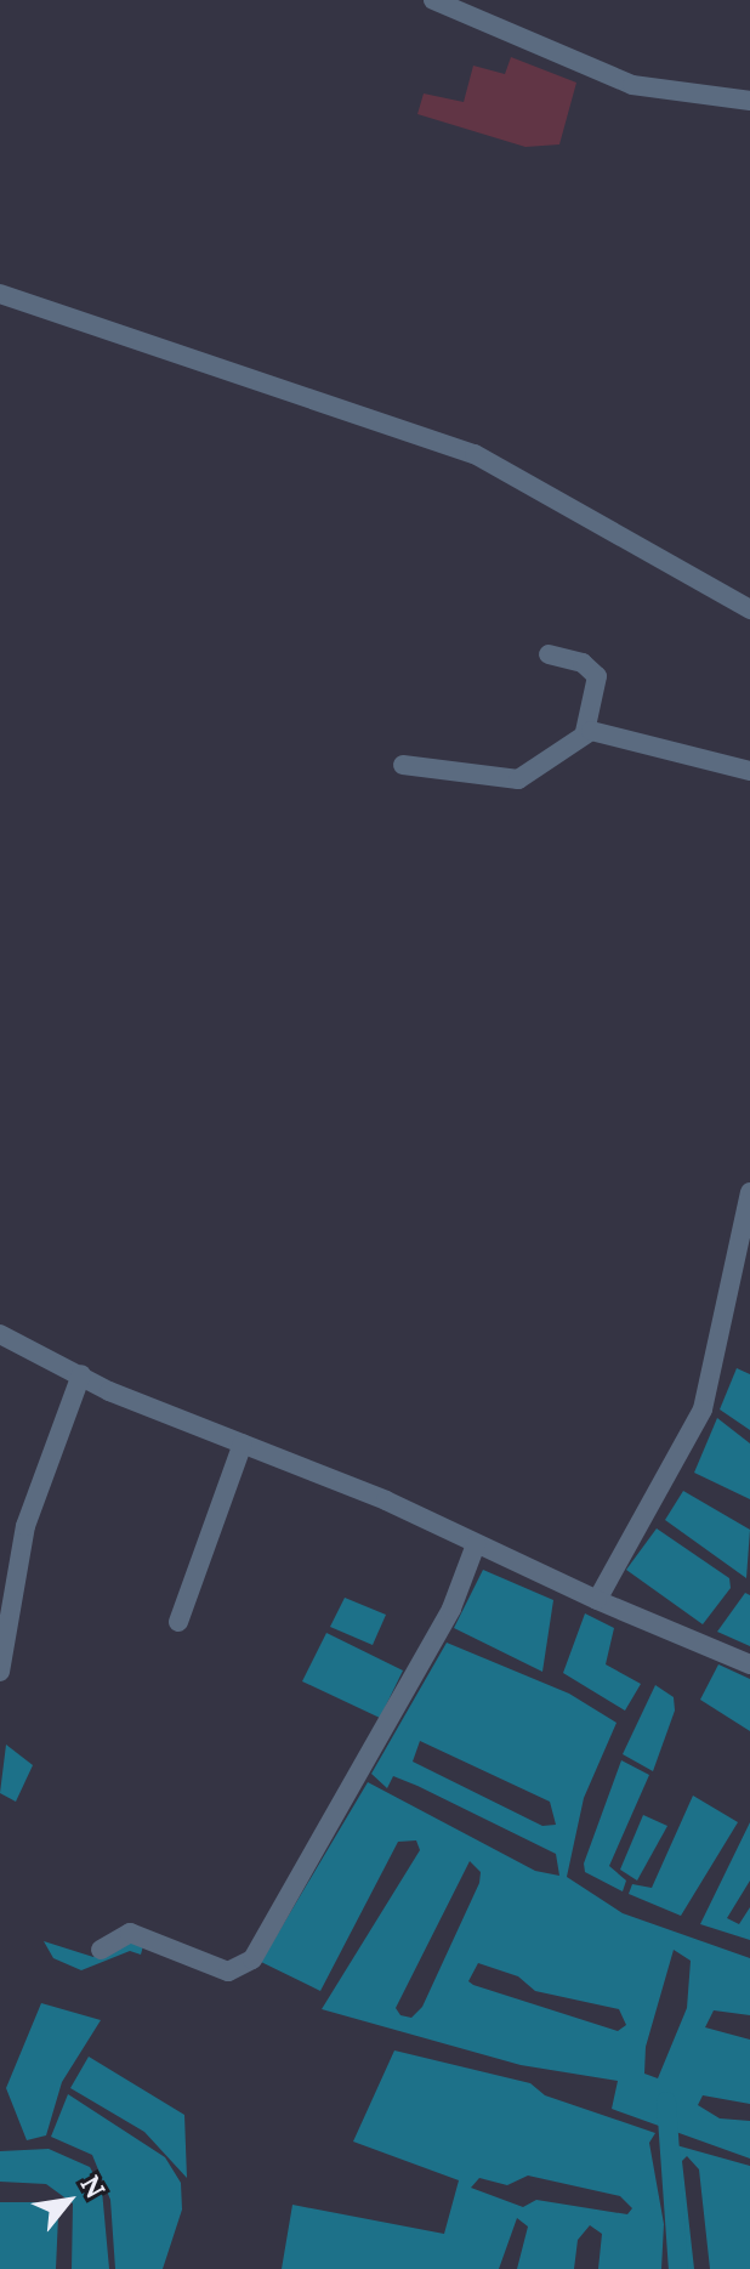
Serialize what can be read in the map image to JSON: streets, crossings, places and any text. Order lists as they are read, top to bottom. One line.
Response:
{"north":"top right"}
